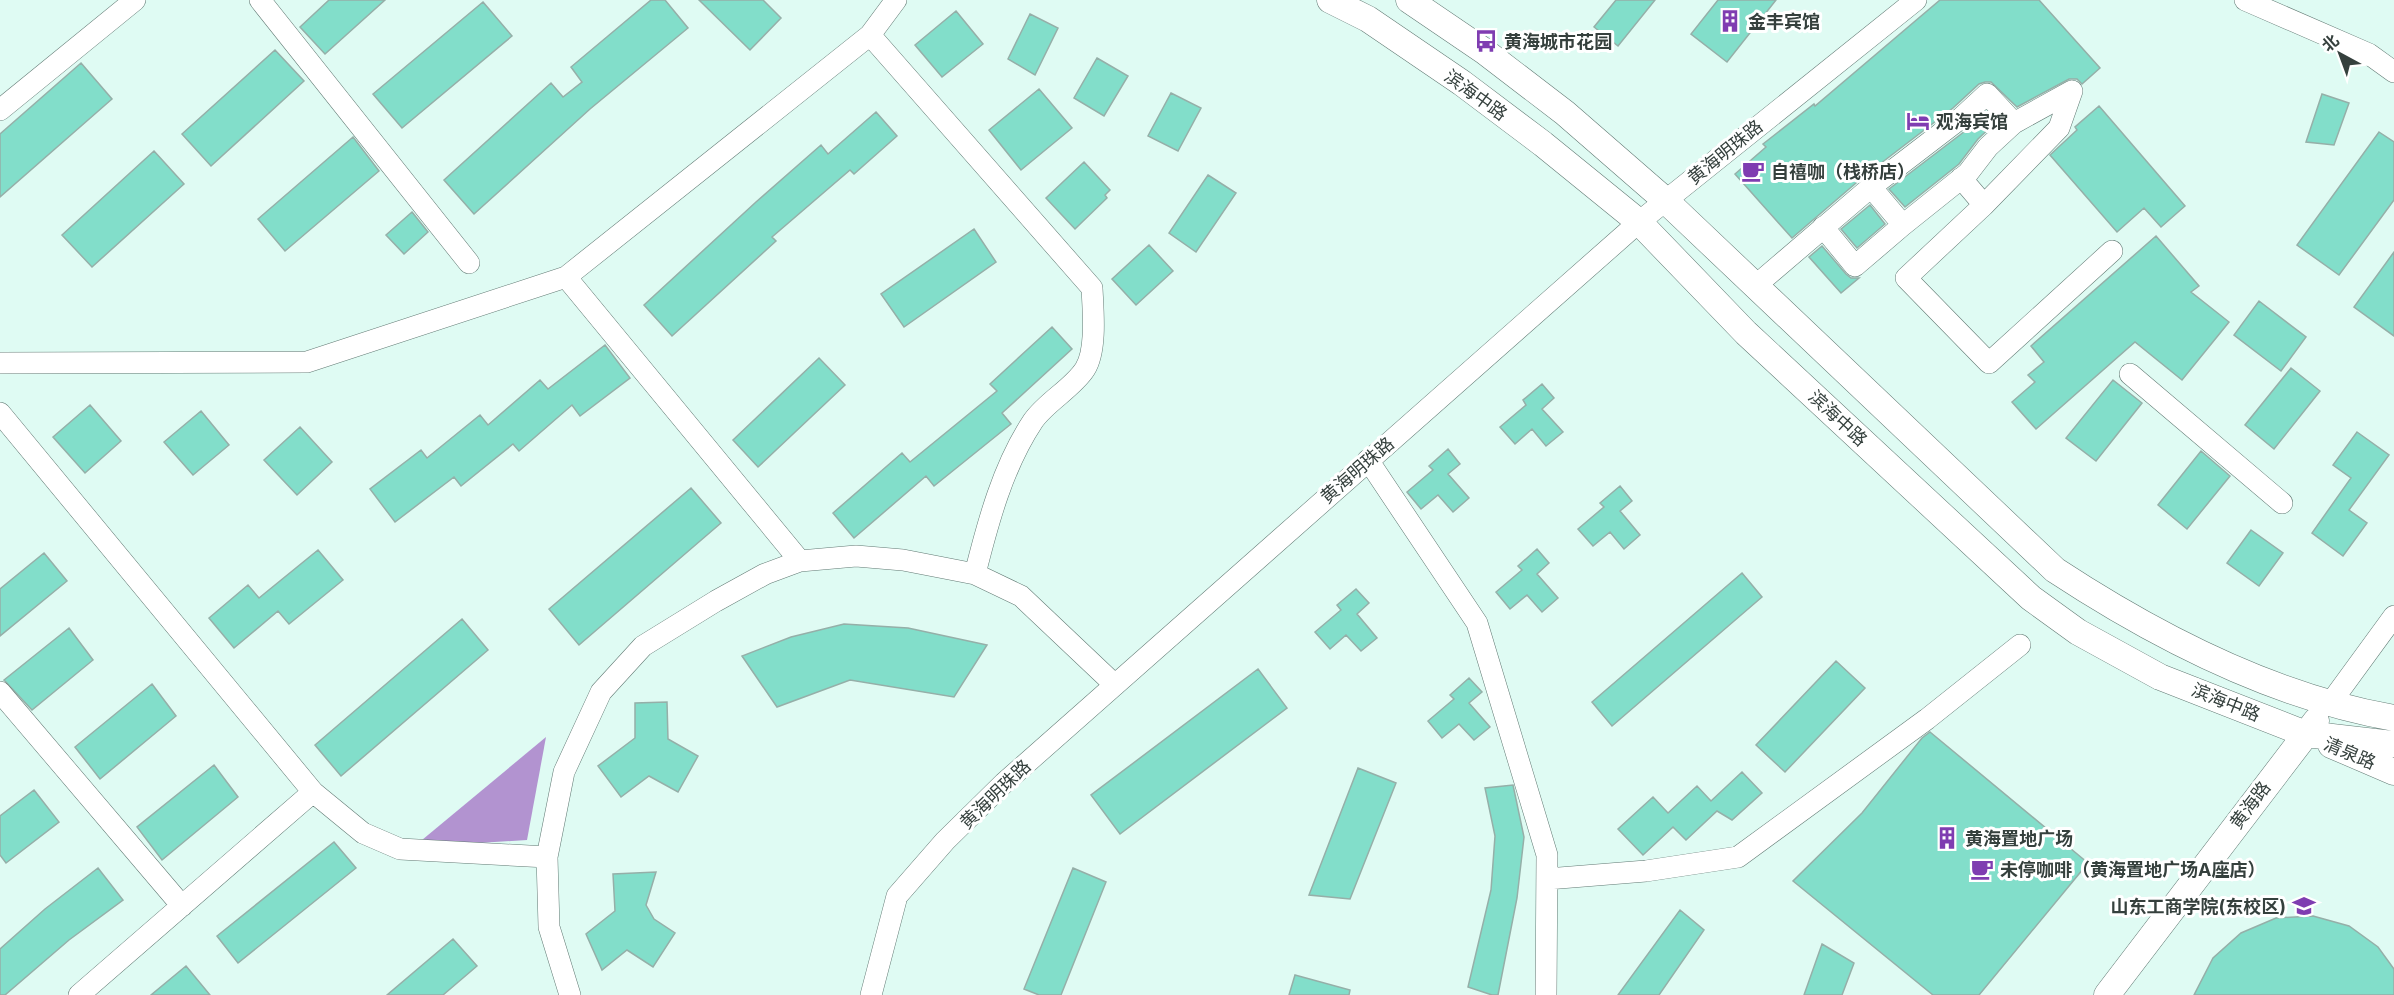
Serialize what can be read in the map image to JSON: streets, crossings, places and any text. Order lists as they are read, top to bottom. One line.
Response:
{"streets":{"main road":["滨海中路","清泉路","黄海路"],"street":["黄海明珠路"]},"crossings":[["滨海中路","黄海明珠路"],["滨海中路","清泉路"],["滨海中路","黄海路"],["清泉路","黄海路"]],"places":{"building":["金丰宾馆","黄海置地广场"],"bus stop":["黄海城市花园"],"hotel":["观海宾馆"],"cafe":["自禧咖（栈桥店）","未停咖啡（黄海置地广场A座店）"],"school or university":["山东工商学院(东校区)"]},"north":"top left"}
